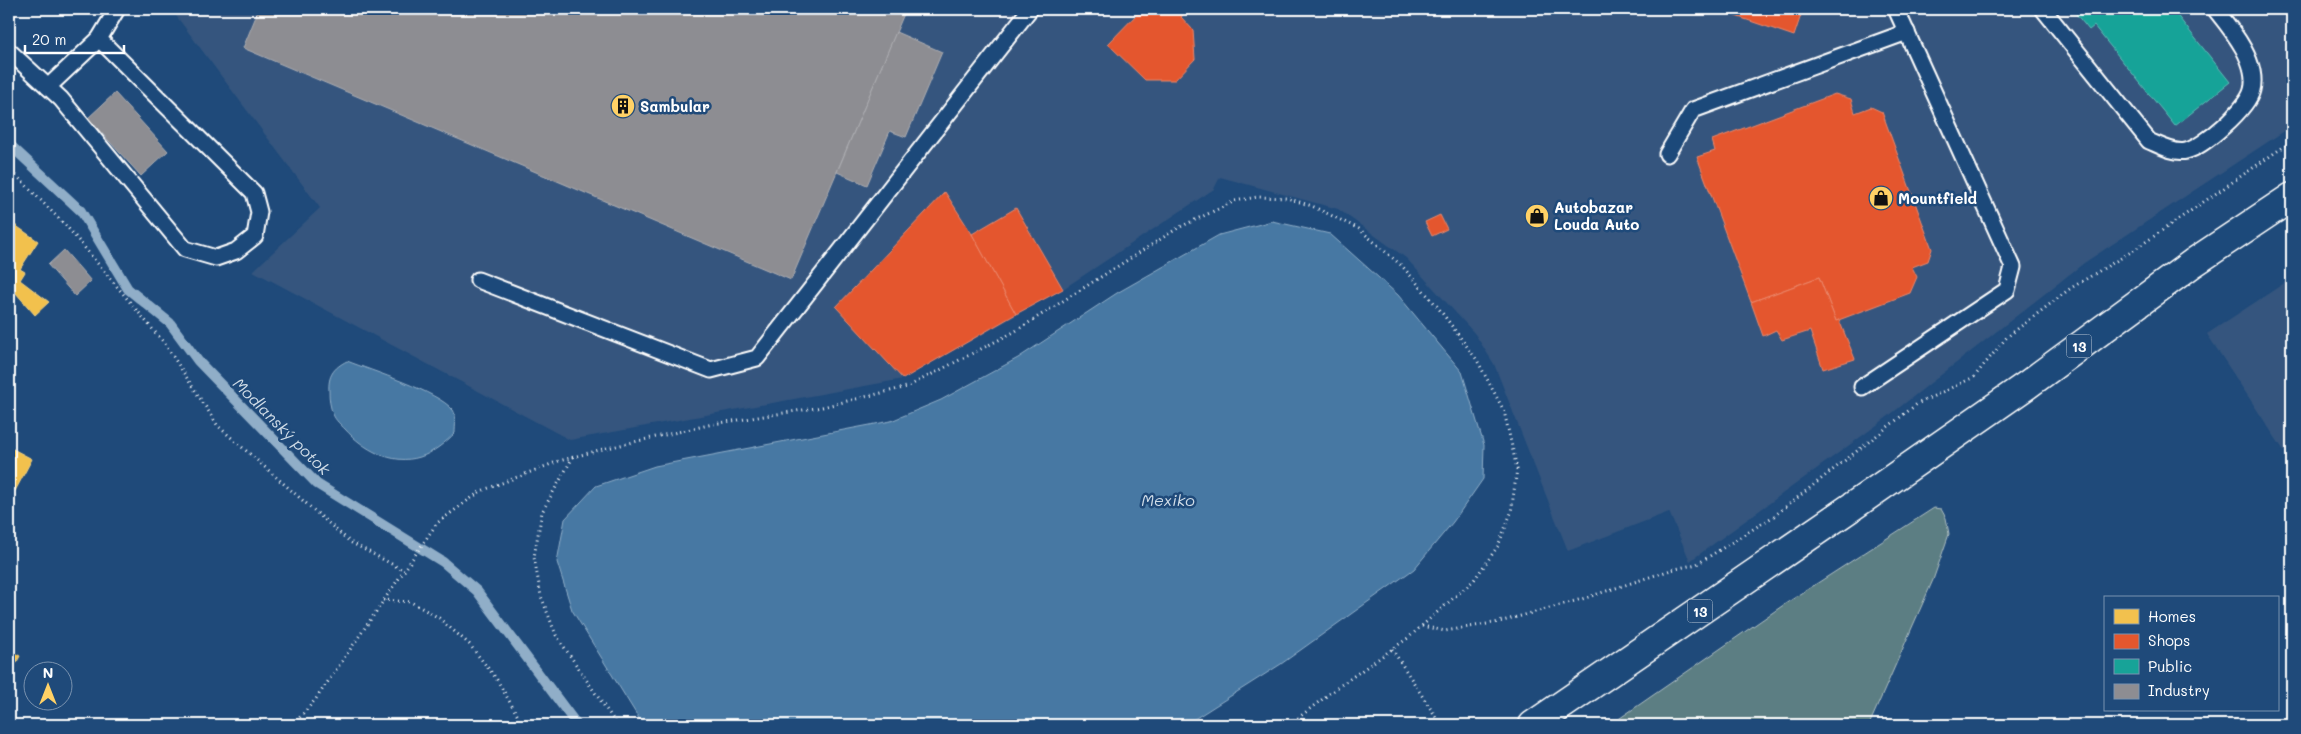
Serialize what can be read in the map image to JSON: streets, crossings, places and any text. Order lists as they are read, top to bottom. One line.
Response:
{"streets":{"main road":["13"]},"water":["Modlanský potok","Mexiko"],"places":{"building":["Sambular"],"shop":["Mountfield","Autobazar Louda Auto"]},"legend":["Homes","Shops","Public","Industry"],"scale_bar":"20 m","north":"top"}
